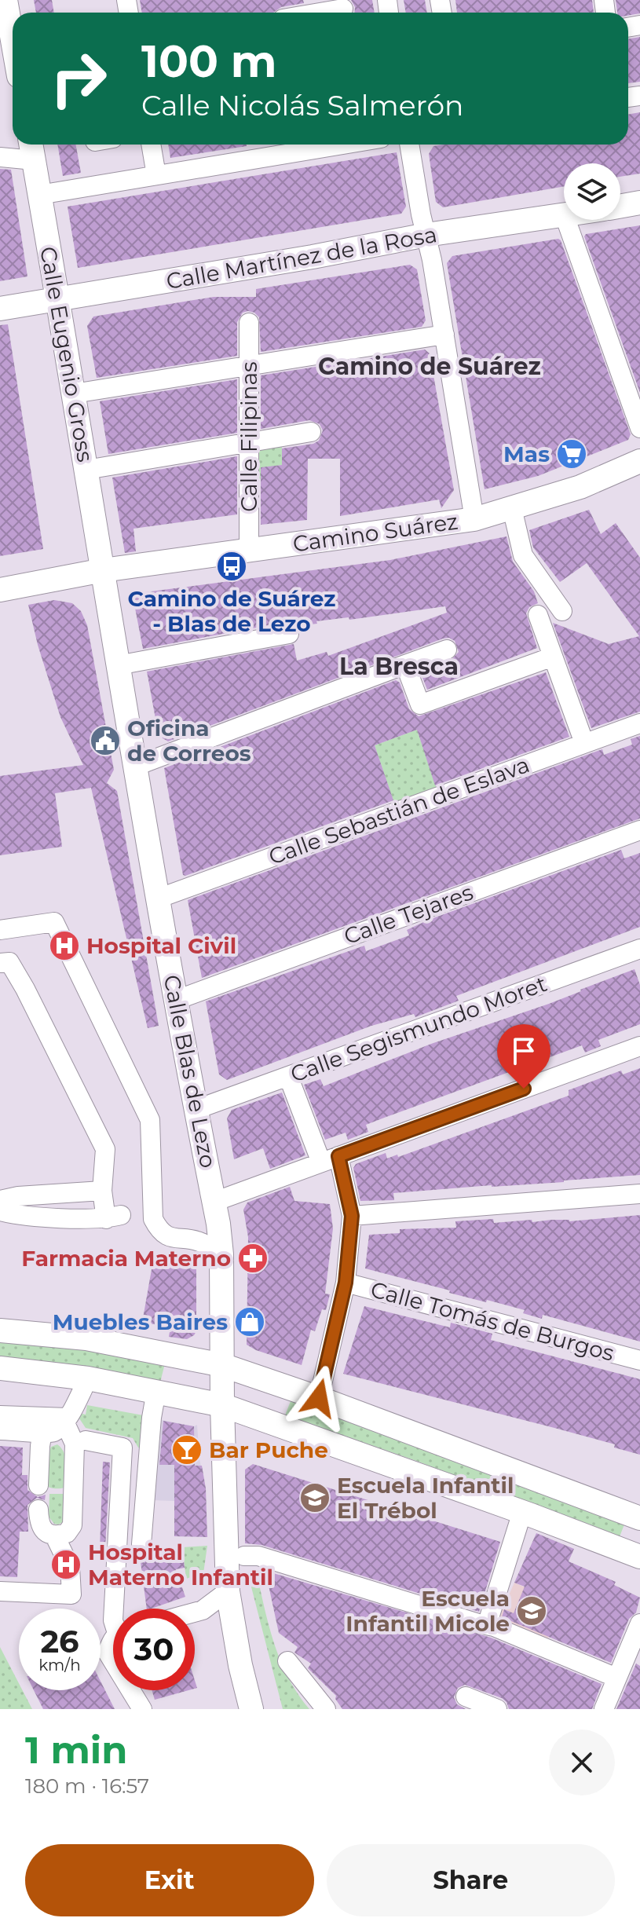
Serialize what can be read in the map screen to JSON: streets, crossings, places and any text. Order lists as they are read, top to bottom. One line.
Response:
{"streets":{"main road":["Calle Martínez de la Rosa","Calle Eugenio Gross","Camino Suárez","Calle Blas de Lezo"],"street":["Calle Filipinas","Calle Sebastián de Eslava","Calle Tejares","Calle Segismundo Moret","Calle Tomás de Burgos"]},"crossings":[["Calle Martínez de la Rosa","Calle Eugenio Gross"],["Calle Eugenio Gross","Camino Suárez"],["Calle Eugenio Gross","Calle Blas de Lezo"],["Calle Filipinas","Camino Suárez"],["Camino Suárez","Calle Blas de Lezo"],["Calle Sebastián de Eslava","Calle Blas de Lezo"],["Calle Tejares","Calle Blas de Lezo"],["Calle Segismundo Moret","Calle Blas de Lezo"]],"districts":["Camino de Suárez","La Bresca"],"places":{"supermarket":["Mas"],"bus stop":["Camino de Suárez - Blas de Lezo"],"public building":["Oficina de Correos"],"hospital":["Hospital Civil","Hospital Materno Infantil"],"pharmacy":["Farmacia Materno"],"shop":["Muebles Baires"],"bar":["Bar Puche"],"school or university":["Escuela Infantil El Trébol","Escuela Infantil Micole"]},"page":{"turn":["100 m","Calle Nicolás Salmerón"],"speed":"26 km/h","limit":"30","heading":["1 min","180 m · 16:57"],"buttons":["Exit","Share"]}}
